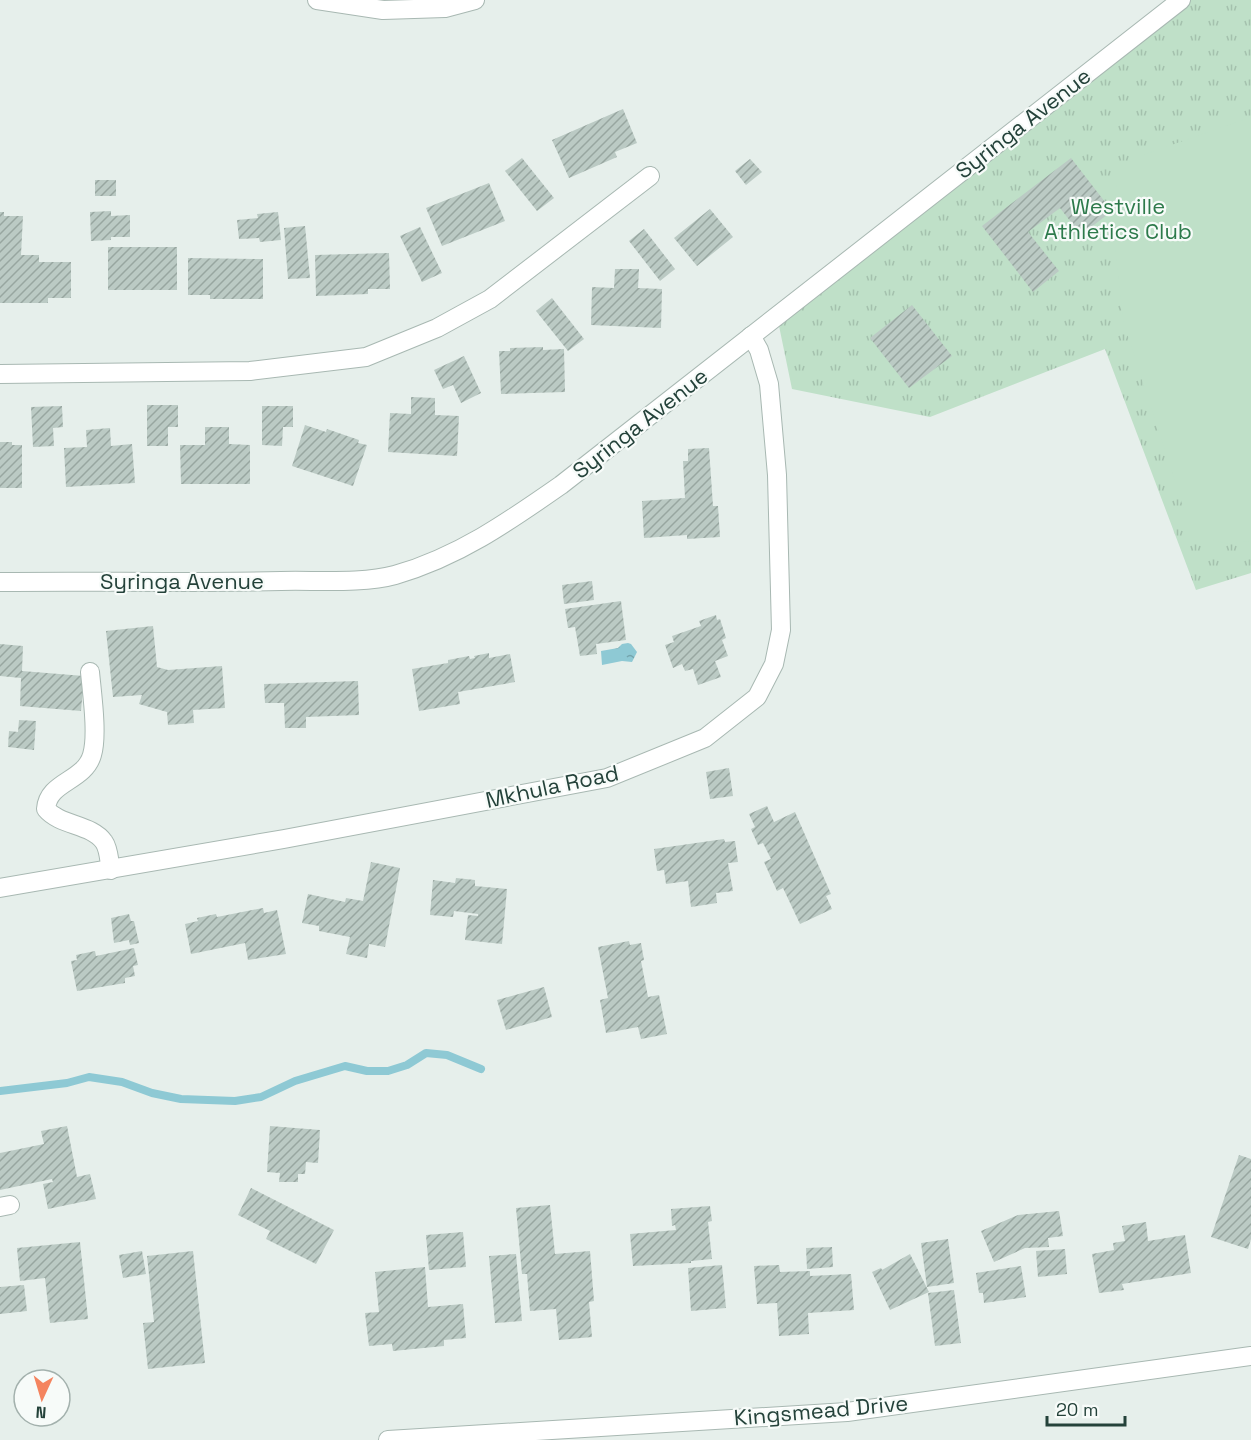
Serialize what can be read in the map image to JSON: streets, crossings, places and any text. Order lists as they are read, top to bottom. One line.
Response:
{"streets":{"street":["Syringa Avenue","Mkhula Road","Kingsmead Drive"]},"crossings":[["Syringa Avenue","Mkhula Road"]],"parks":["Westville Athletics Club"],"scale_bar":"20 m","north":"bottom"}
